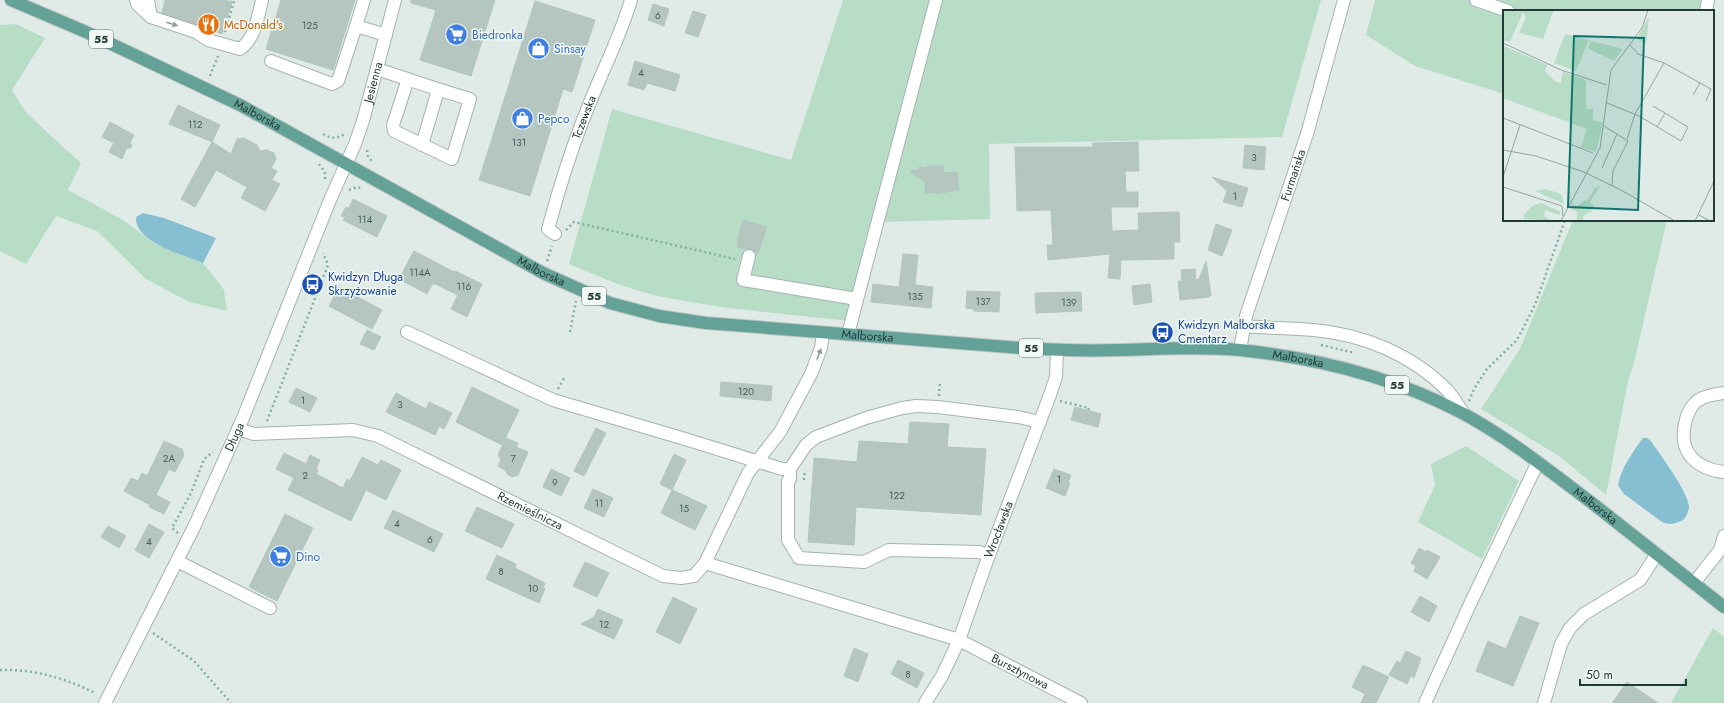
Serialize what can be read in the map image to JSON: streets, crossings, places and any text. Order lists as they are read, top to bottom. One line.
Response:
{"streets":{"main road":["55","Malborska"],"street":["Jesienna","Tczewska","Furmańska","Długa","Rzemieślnicza","Wrocławska","Bursztynowa"]},"crossings":[["Jesienna","Malborska"],["Jesienna","Długa"],["Malborska","Furmańska"],["Malborska","Długa"],["Malborska","Rzemieślnicza"],["Malborska","Wrocławska"],["Długa","Rzemieślnicza"],["Rzemieślnicza","Bursztynowa"],["Wrocławska","Bursztynowa"]],"places":{"restaurant":["McDonald's"],"supermarket":["Biedronka","Dino"],"shop":["Sinsay","Pepco"],"bus stop":["Kwidzyn Długa Skrzyżowanie","Kwidzyn Malborska Cmentarz"]},"house_numbers":["6","125","4","112","131","3","1","114","114A","116","135","137","139","120","1","3","2A","7","2","1","9","122","11","15","4","6","4","8","10","12","8"],"scale_bar":"50 m"}
